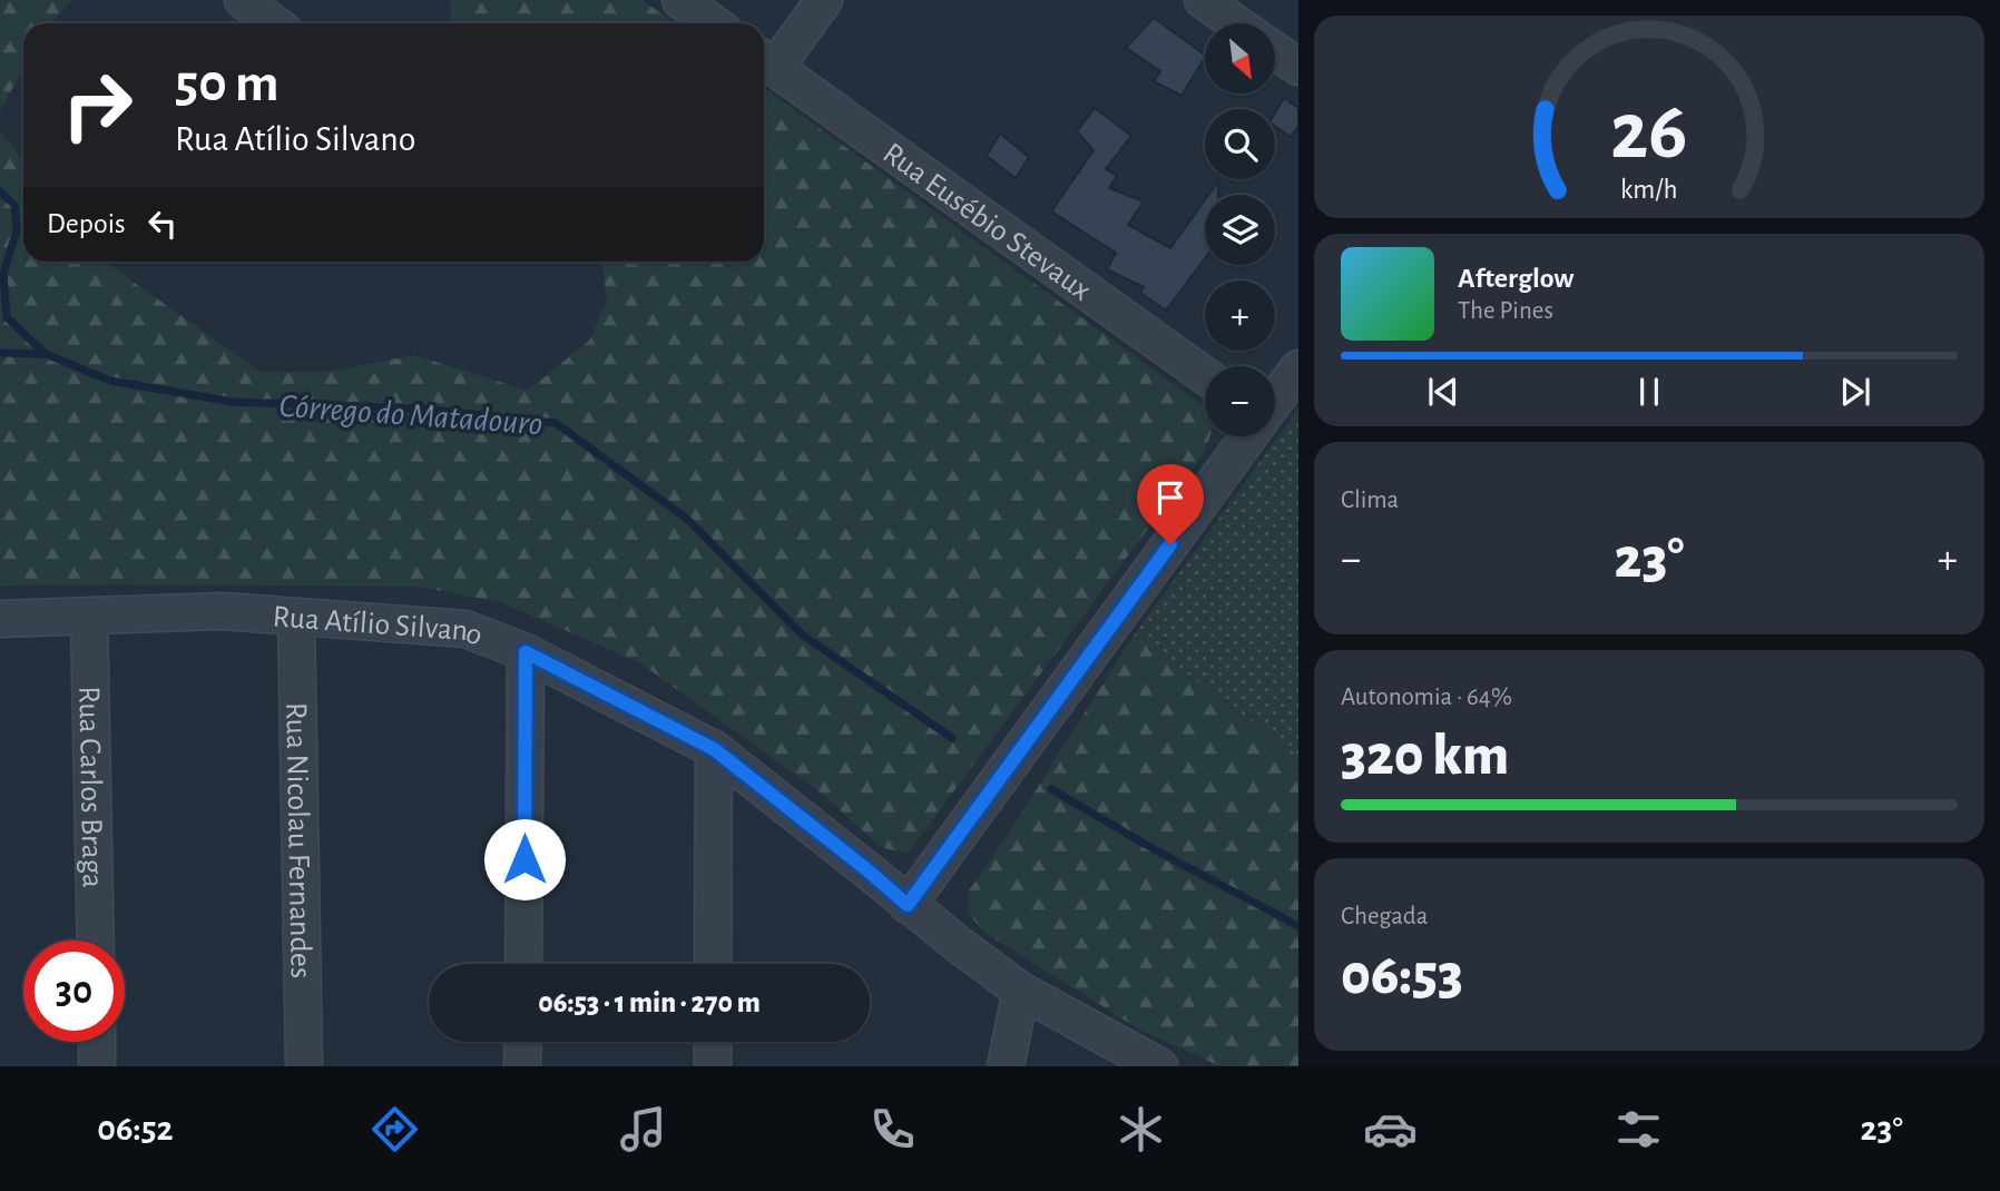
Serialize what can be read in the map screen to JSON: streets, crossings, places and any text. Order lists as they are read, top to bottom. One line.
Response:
{"streets":{"street":["Rua Eusébio Stevaux","Rua Atílio Silvano","Rua Carlos Braga","Rua Nicolau Fernandes"]},"crossings":[["Rua Atílio Silvano","Rua Carlos Braga"],["Rua Atílio Silvano","Rua Nicolau Fernandes"]],"water":["Córrego do Matadouro"],"north":"bottom right","page":{"map_buttons":["+","−"],"turn":["50 m","Rua Atílio Silvano"],"then":"Depois","song":["Afterglow","The Pines"],"tile":["Clima",["Autonomia · 64%","320 km"],["Chegada","06:53"]],"heat":["−","23°","+"],"limit":"30","trip":"06:53 · 1 min · 270 m","tabs":["06:52","23°"],"gauge":["26","km/h"]}}
